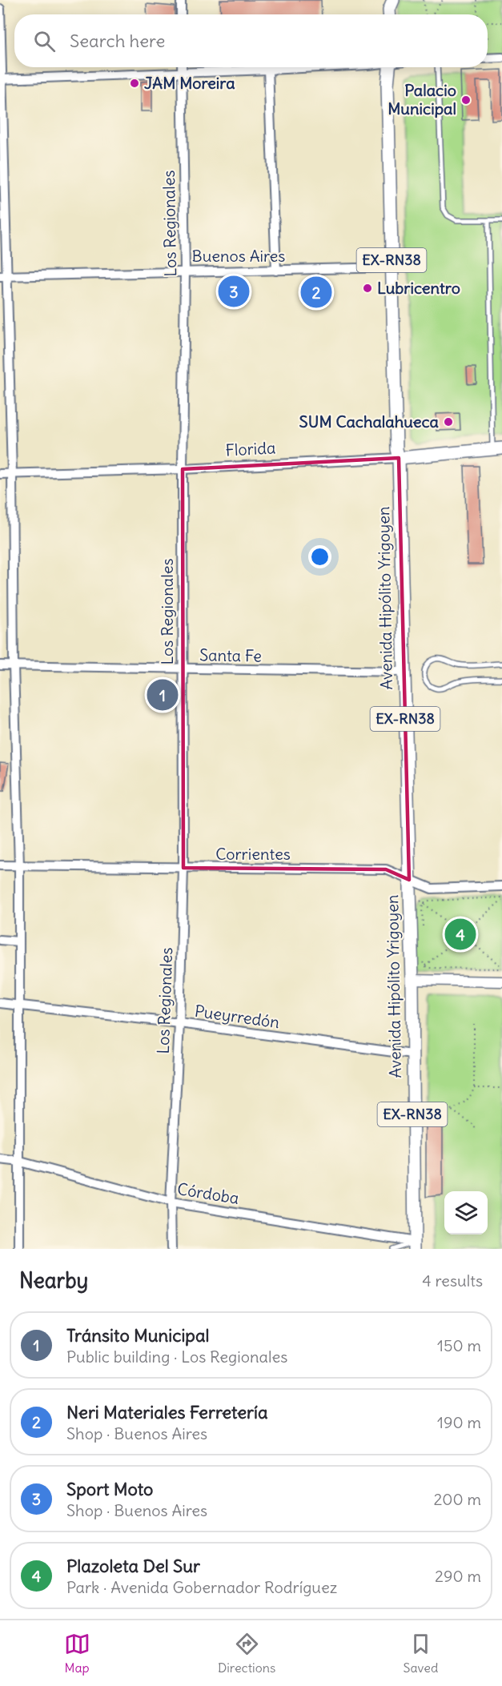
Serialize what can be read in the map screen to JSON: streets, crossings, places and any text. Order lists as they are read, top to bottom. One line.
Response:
{"streets":{"main road":["EX-RN38","Florida","Avenida Hipólito Yrigoyen"],"street":["Los Regionales","Buenos Aires","Santa Fe","Corrientes","Pueyrredón","Córdoba"]},"crossings":[["Los Regionales","Buenos Aires"],["Los Regionales","Florida"],["Los Regionales","Santa Fe"],["Los Regionales","Corrientes"],["Los Regionales","Pueyrredón"],["Los Regionales","Córdoba"],["Buenos Aires","Avenida Hipólito Yrigoyen"],["Florida","Avenida Hipólito Yrigoyen"],["Avenida Hipólito Yrigoyen","Santa Fe"],["Avenida Hipólito Yrigoyen","Corrientes"],["Avenida Hipólito Yrigoyen","Pueyrredón"],["Avenida Hipólito Yrigoyen","Córdoba"]],"places":["JAM Moreira","Palacio Municipal","Lubricentro","SUM Cachalahueca"],"page":{"search":"Search here","pins":["3","2","1","4"],"heading":["Nearby","4 results"],"list":[{"mark":"1","name":"Tránsito Municipal","note":"Public building · Los Regionales","value":"150 m"},{"mark":"2","name":"Neri Materiales Ferretería","note":"Shop · Buenos Aires","value":"190 m"},{"mark":"3","name":"Sport Moto","note":"Shop · Buenos Aires","value":"200 m"},{"mark":"4","name":"Plazoleta Del Sur","note":"Park · Avenida Gobernador Rodríguez","value":"290 m"}],"nav":["Map","Directions","Saved"]}}
